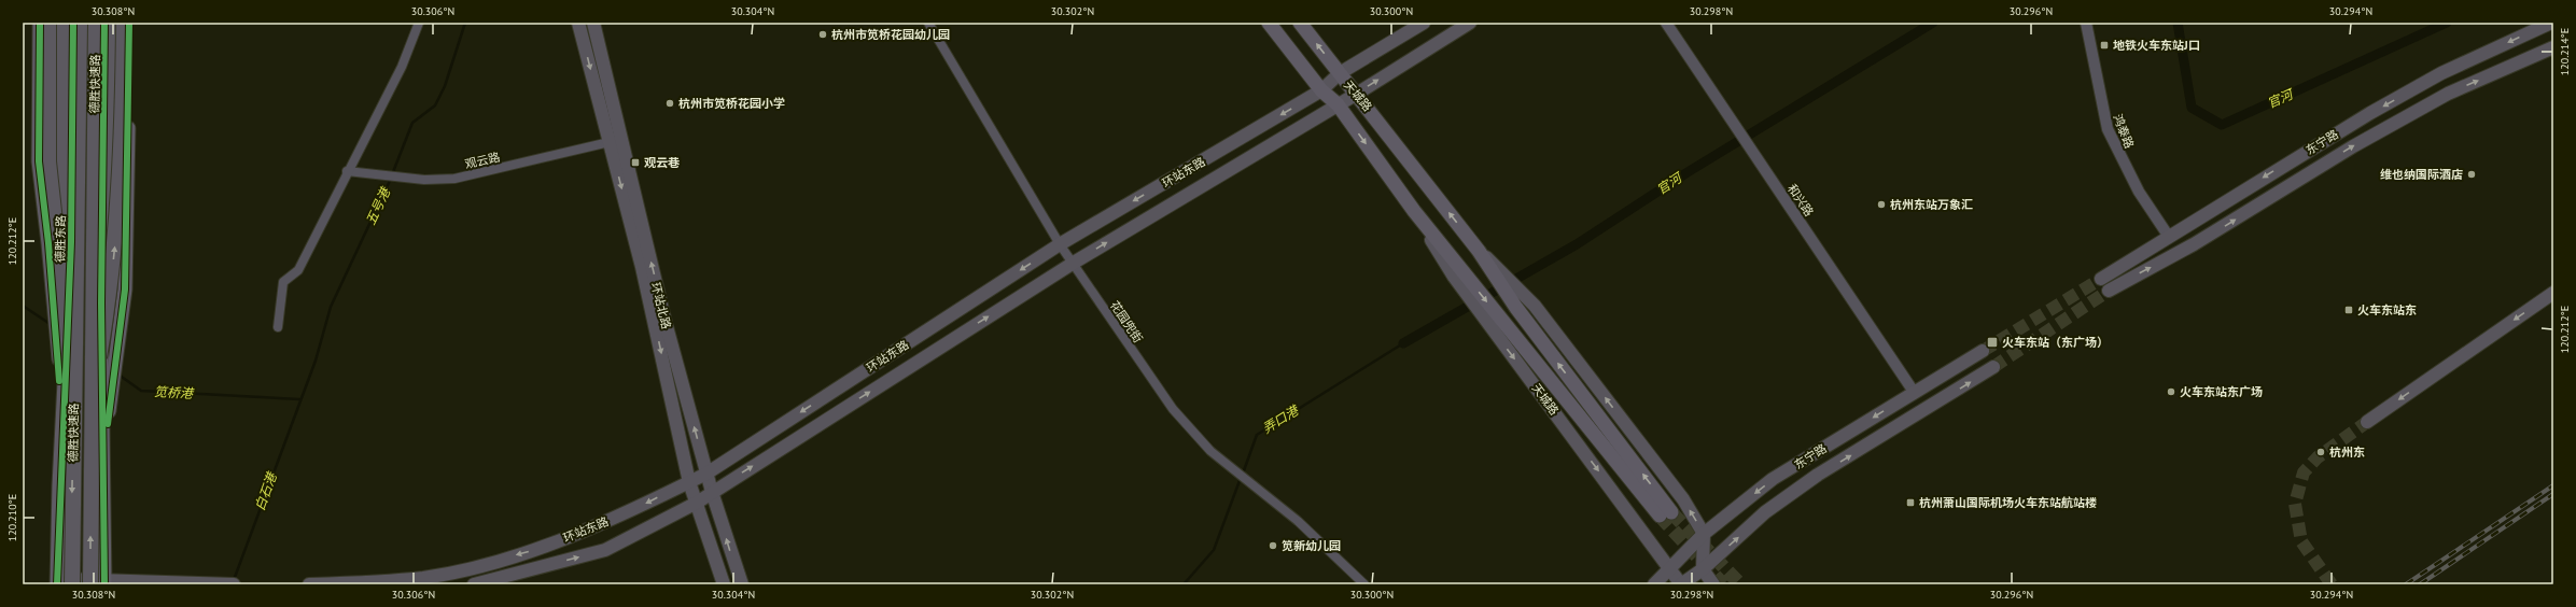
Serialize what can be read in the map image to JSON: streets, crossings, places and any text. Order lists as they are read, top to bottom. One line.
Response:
{"streets":{"highway":["德胜快速路"],"main road":["天城路","东宁路","环站东路","德胜东路","环站北路"],"street":["鸿泰路","观云路","和兴路","花园兜街"]},"crossings":[["天城路","东宁路"],["天城路","环站东路"],["鸿泰路","东宁路"],["东宁路","和兴路"],["观云路","环站北路"],["环站东路","环站北路"],["环站东路","花园兜街"]],"water":["官河","五号港","笕桥港","弄口港","白石港"],"places":{"other":["杭州市笕桥花园幼儿园","杭州市笕桥花园小学","维也纳国际酒店","杭州东站万象汇","火车东站东广场","杭州东","笕新幼儿园"],"transit":["地铁火车东站J口","观云巷","火车东站东","火车东站（东广场）","杭州萧山国际机场火车东站航站楼"]},"coordinates":["30.308°N","30.306°N","30.304°N","30.302°N","30.300°N","30.298°N","30.296°N","30.294°N","120.214°E","120.212°E","120.210°E"]}
